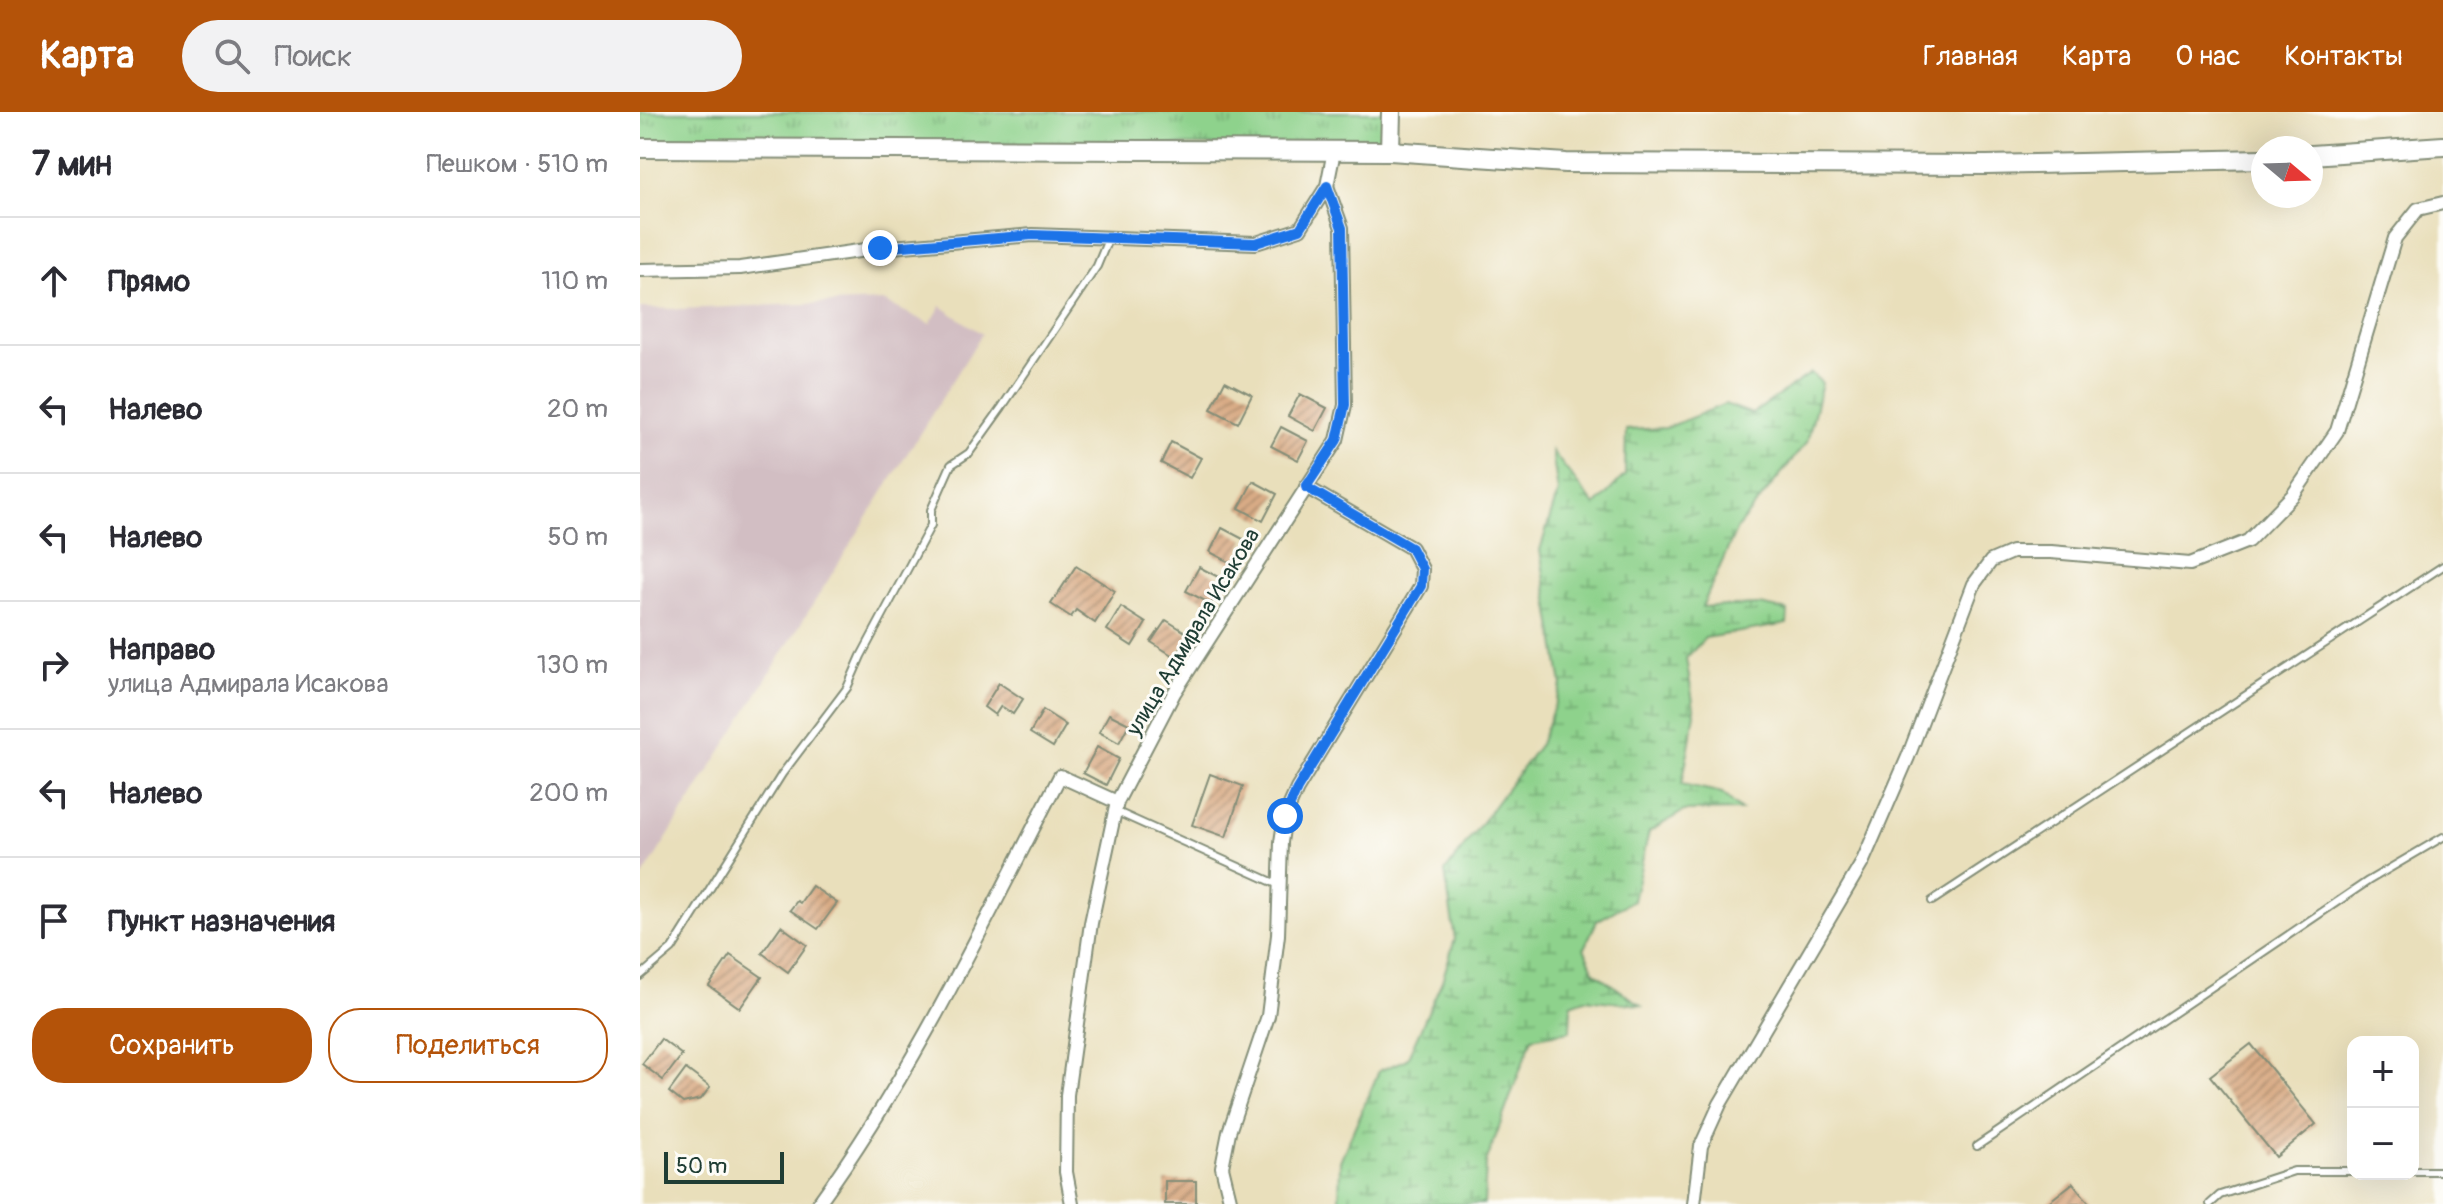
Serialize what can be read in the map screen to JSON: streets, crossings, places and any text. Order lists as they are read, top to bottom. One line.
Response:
{"streets":{"street":["улица Адмирала Исакова"]},"scale_bar":"50 m","north":"right","page":{"header":"Карта","search":"Поиск","nav":["Главная","Карта","О нас","Контакты"],"heading":["7 мин","Пешком · 510 m"],"list":[["Прямо","110 m"],["Налево","20 m"],["Налево","50 m"],["Направо","улица Адмирала Исакова","130 m"],["Налево","200 m"],"Пункт назначения"],"buttons":["Сохранить","Поделиться"],"map_buttons":["+","−"],"scale":"50 m"}}
